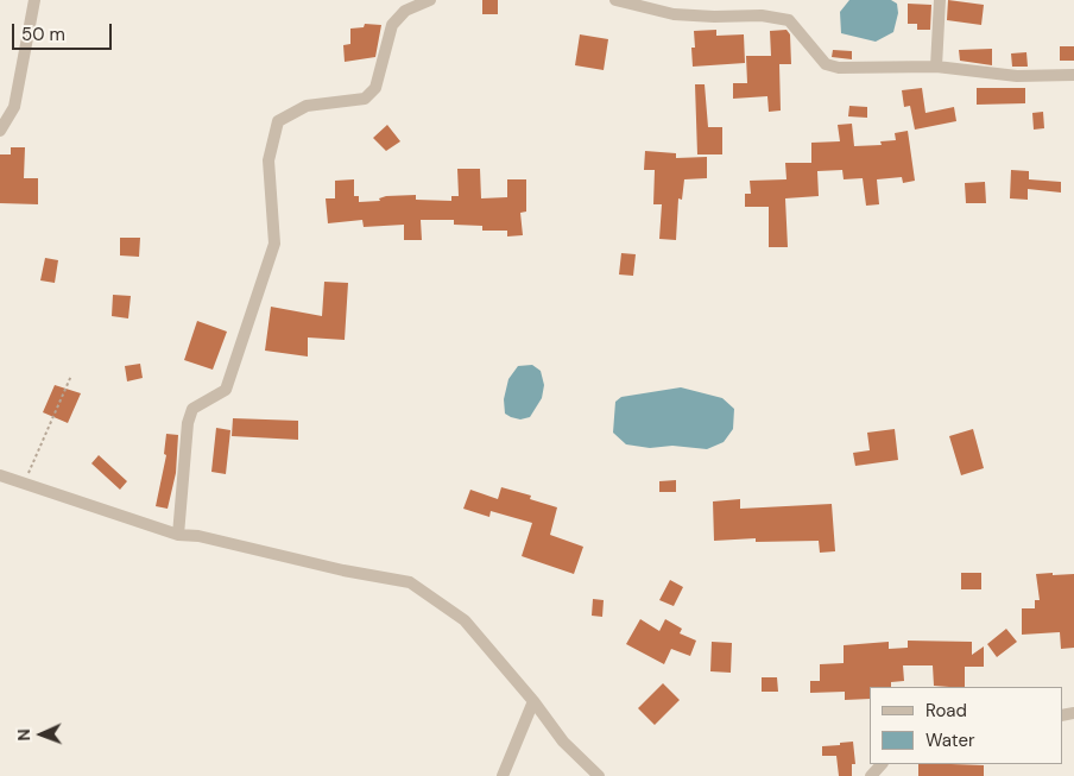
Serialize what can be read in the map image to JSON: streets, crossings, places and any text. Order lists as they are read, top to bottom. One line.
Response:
{"legend":["Road","Water"],"scale_bar":"50 m","north":"left"}
